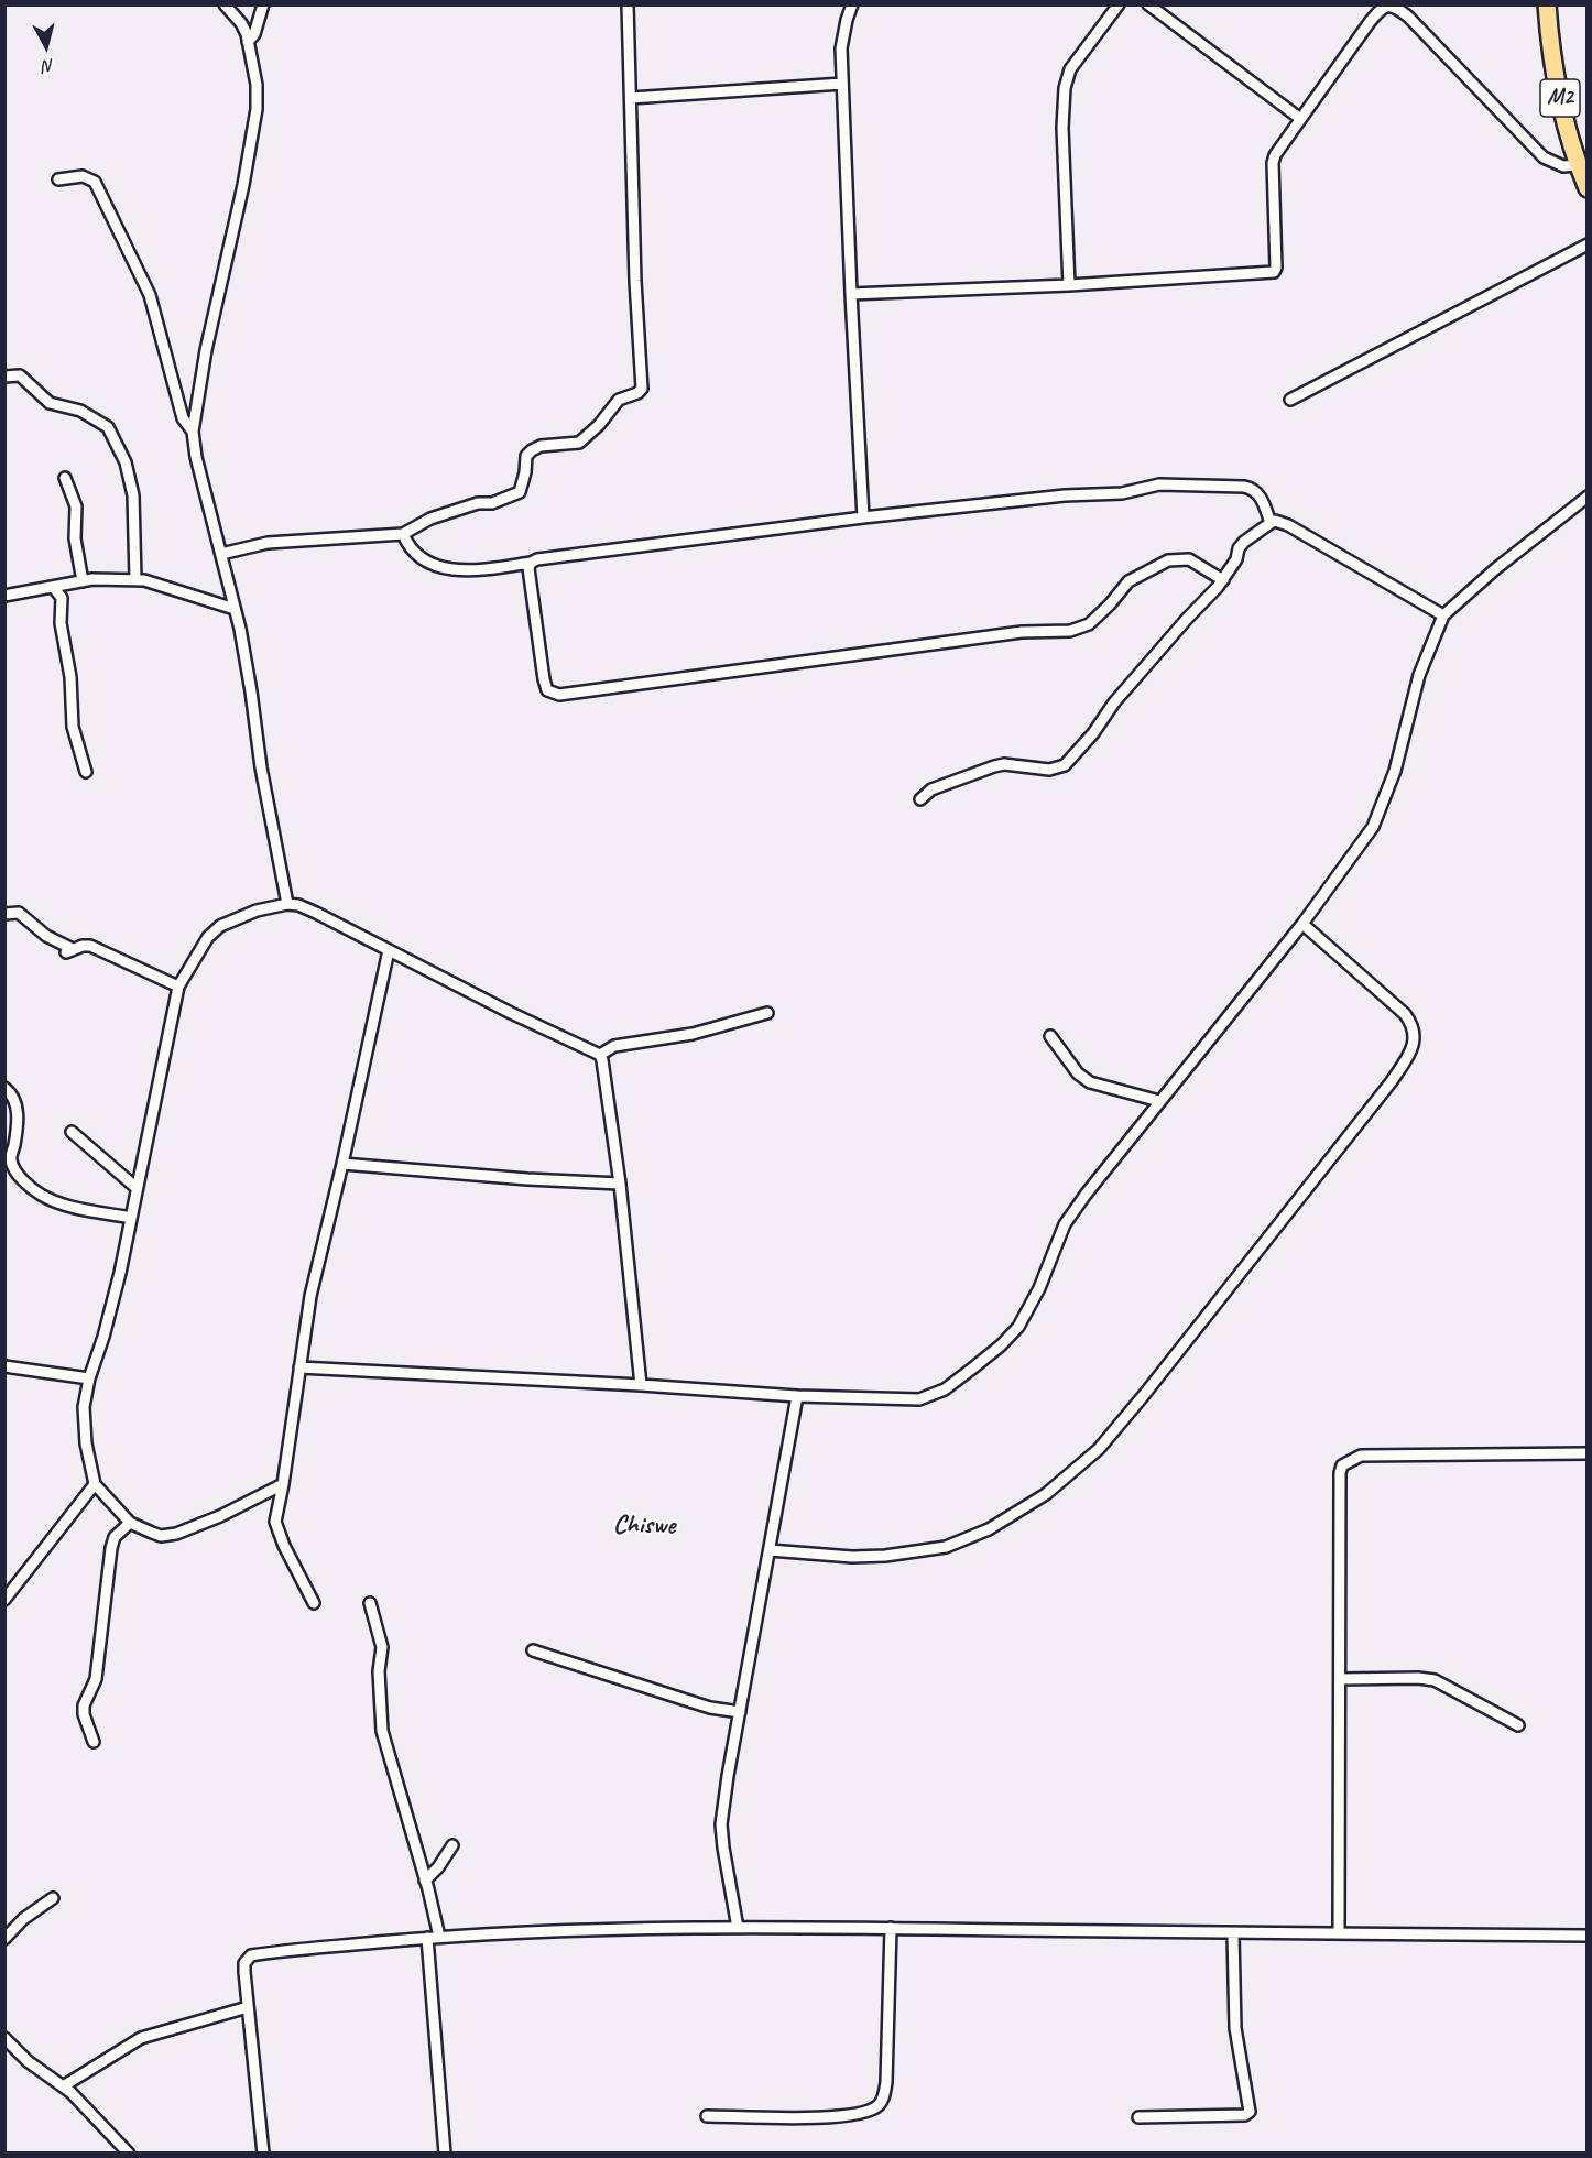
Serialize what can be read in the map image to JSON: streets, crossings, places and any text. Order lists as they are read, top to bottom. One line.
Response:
{"streets":{"highway":["M2"]},"districts":["Chiswe"],"north":"bottom"}
